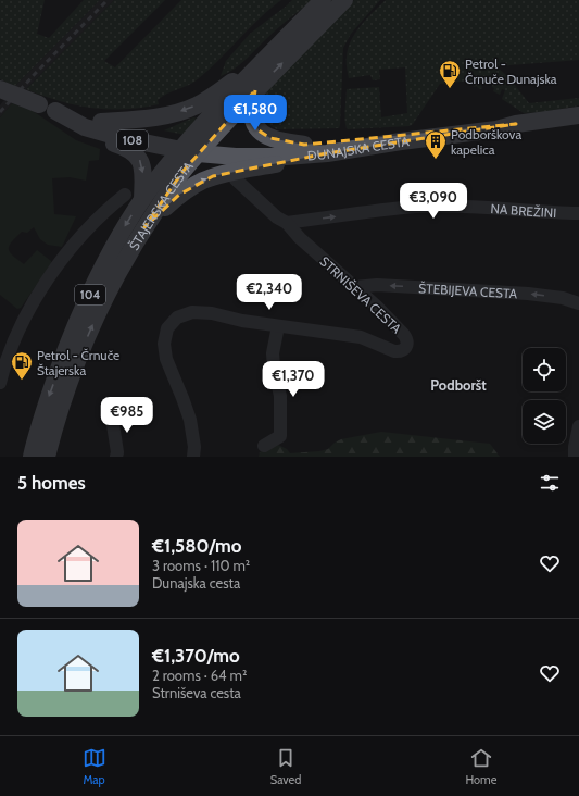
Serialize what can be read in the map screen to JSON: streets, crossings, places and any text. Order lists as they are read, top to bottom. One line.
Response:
{"streets":{"main road":["DUNAJSKA CESTA","ŠTAJERSKA CESTA","104"],"street":["NA BREŽINI","ŠTEBIJEVA CESTA","STRNIŠEVA CESTA"]},"crossings":[["DUNAJSKA CESTA","ŠTAJERSKA CESTA"],["NA BREŽINI","STRNIŠEVA CESTA"],["ŠTEBIJEVA CESTA","STRNIŠEVA CESTA"]],"one_way":["NA BREŽINI","ŠTEBIJEVA CESTA"],"districts":["Podboršt"],"places":{"fuel station":["Petrol - Črnuče Dunajska","Petrol - Črnuče Štajerska"],"building":["Podborškova kapelica"]},"page":{"price":["€1,580","€3,090","€2,340","€1,370","€985"],"heading":"5 homes","list":[{"name":"€1,580/mo","note":"3 rooms · 110 m² · Dunajska cesta"},{"name":"€1,370/mo","note":"2 rooms · 64 m² · Strniševa cesta"}],"tabs":["Map","Saved","Home"]}}
